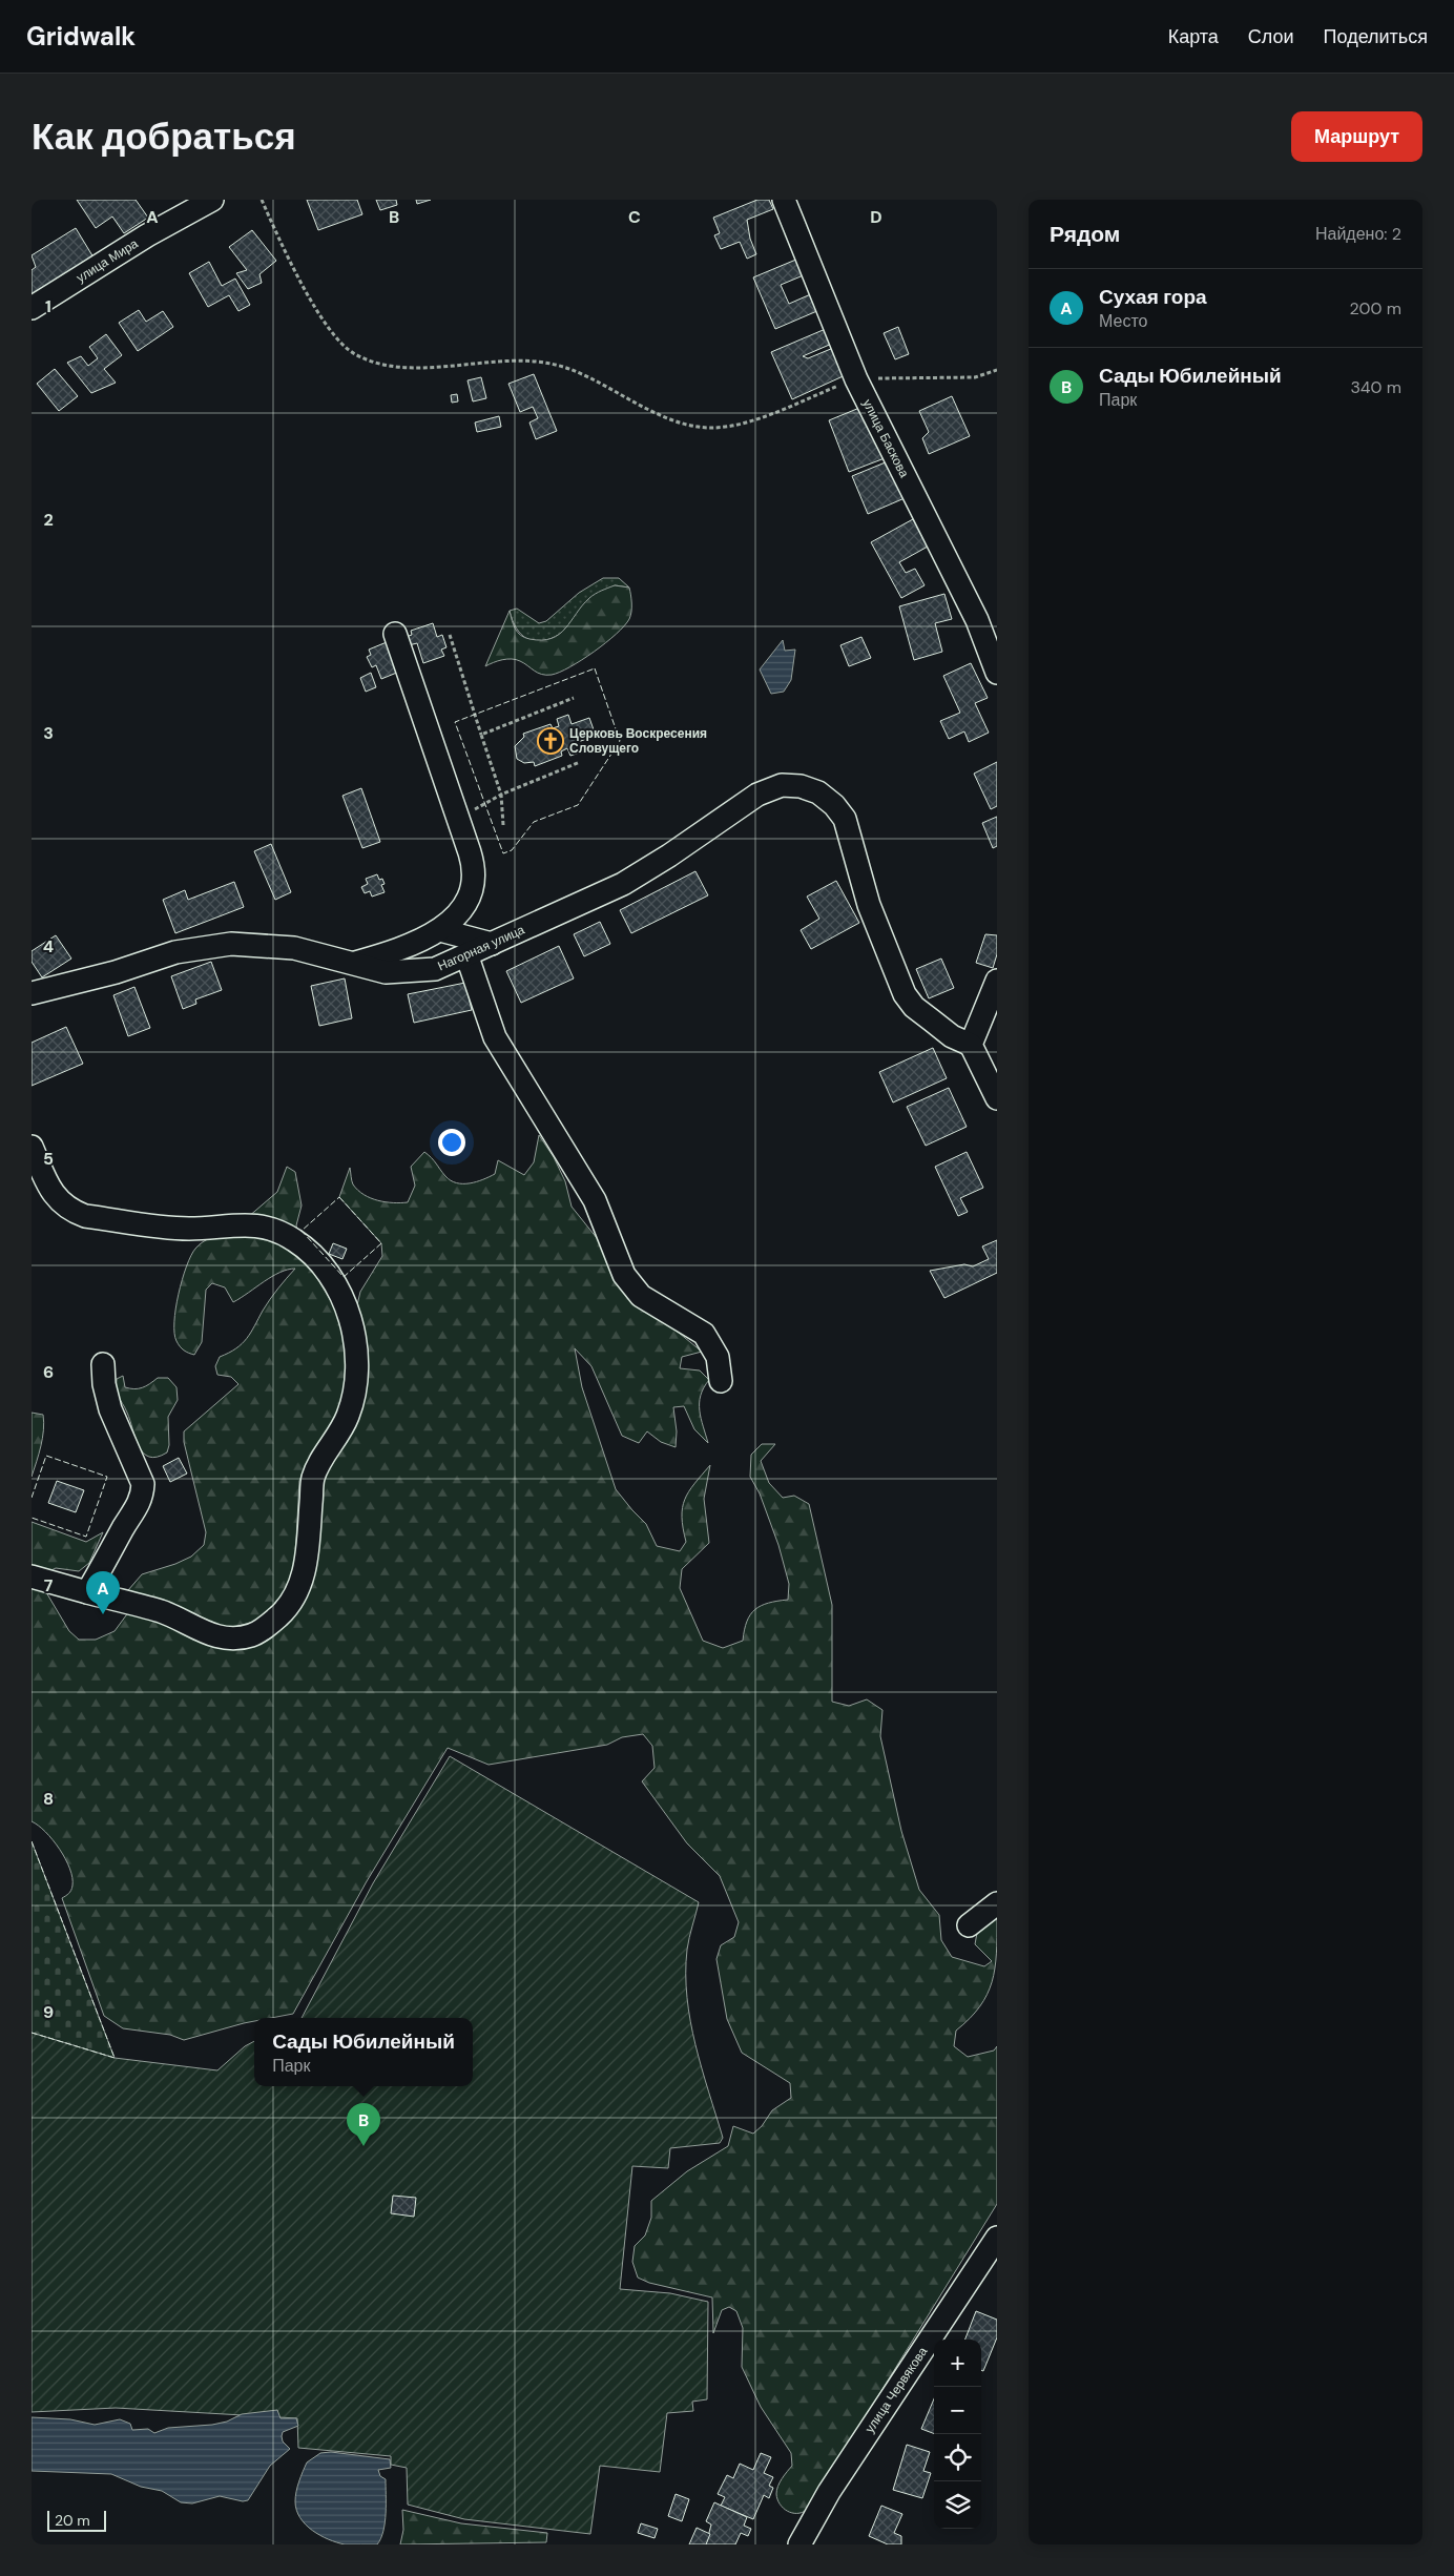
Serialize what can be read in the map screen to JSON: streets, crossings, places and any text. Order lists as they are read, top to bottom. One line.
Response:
{"streets":{"street":["улица Мира","улица Баскова","Нагорная улица","улица Червякова"]},"places":{"church":["Церковь Воскресения Словущего"]},"scale_bar":"20 m","page":{"header":"Gridwalk","nav":["Карта","Слои","Поделиться"],"buttons":"Маршрут","title":"Как добраться","heading":["Рядом","Найдено: 2"],"list":[{"mark":"A","name":"Сухая гора","note":"Место","value":"200 m"},{"mark":"B","name":"Сады Юбилейный","note":"Парк","value":"340 m"}],"pins":["A","B"],"popup":["Сады Юбилейный","Парк"],"map_buttons":["+","−"],"scale":"20 m"},"grid":{"columns":["A","B","C","D"],"rows":["1","2","3","4","5","6","7","8","9"]}}
